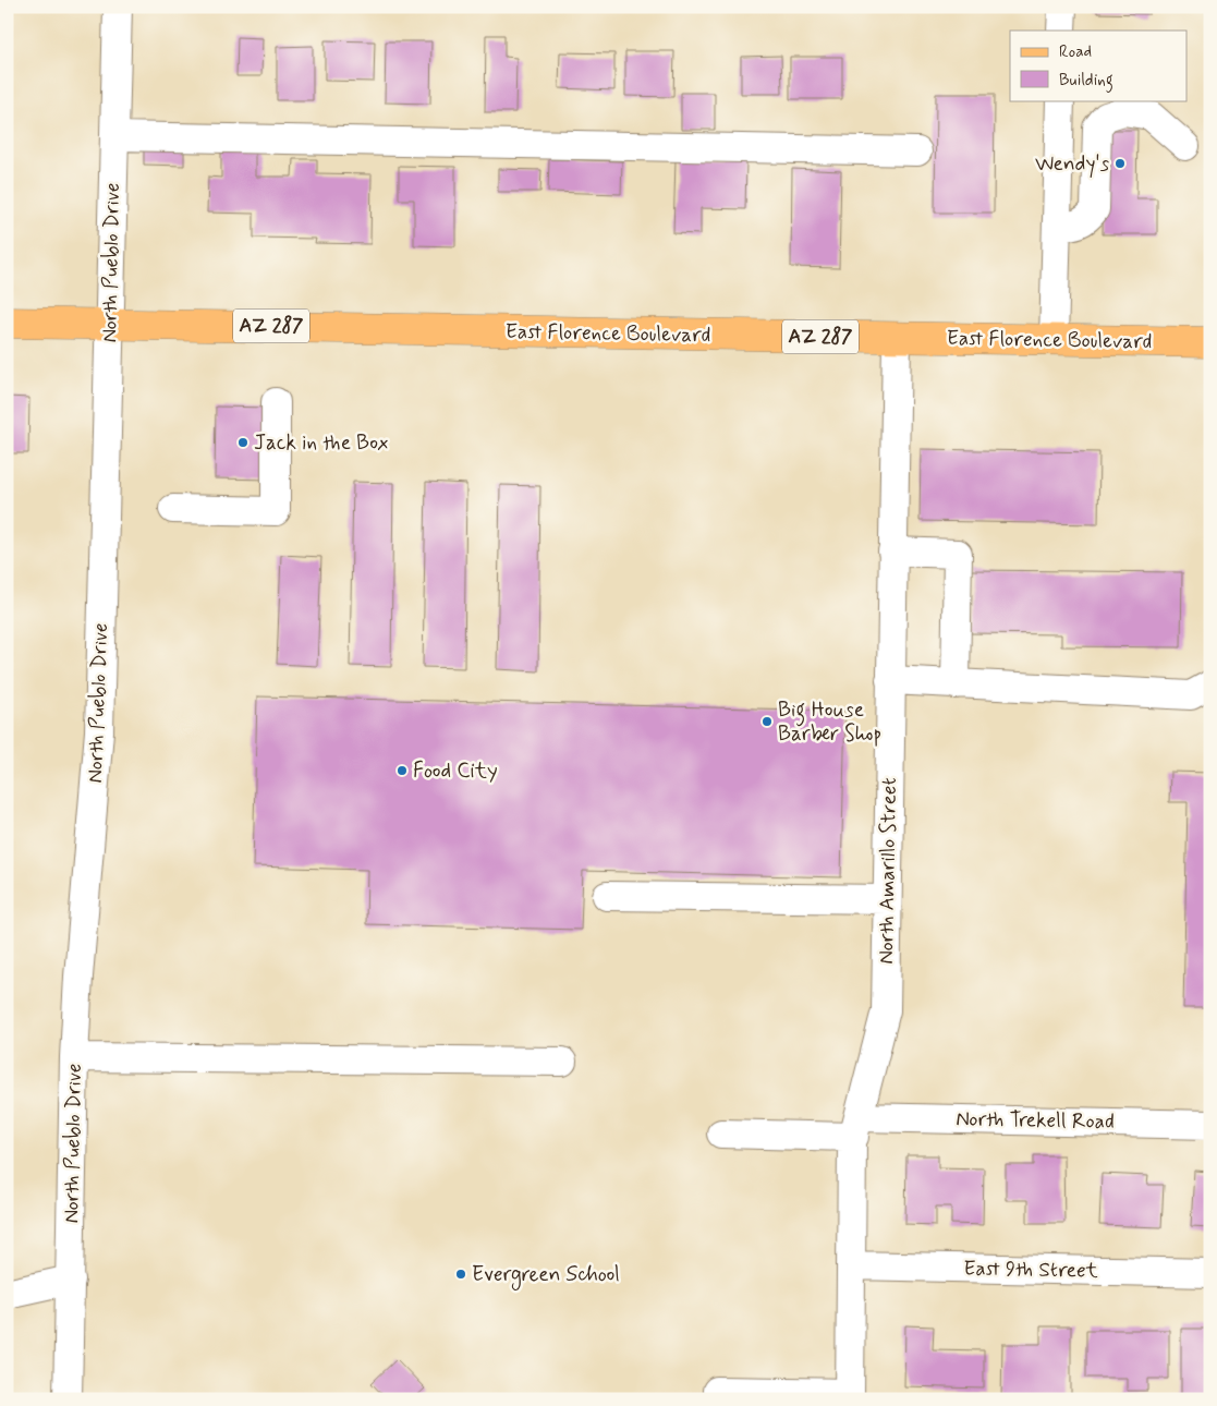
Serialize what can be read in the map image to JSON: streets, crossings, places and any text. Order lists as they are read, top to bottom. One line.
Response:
{"streets":{"main road":["AZ 287","East Florence Boulevard"],"street":["North Pueblo Drive","North Amarillo Street","North Trekell Road","East 9th Street"]},"crossings":[["North Pueblo Drive","East Florence Boulevard"],["East Florence Boulevard","North Amarillo Street"],["North Amarillo Street","North Trekell Road"],["North Amarillo Street","East 9th Street"]],"places":["Wendy's","Jack in the Box","Big House Barber Shop","Food City","Evergreen School"],"legend":["Road","Building"]}
